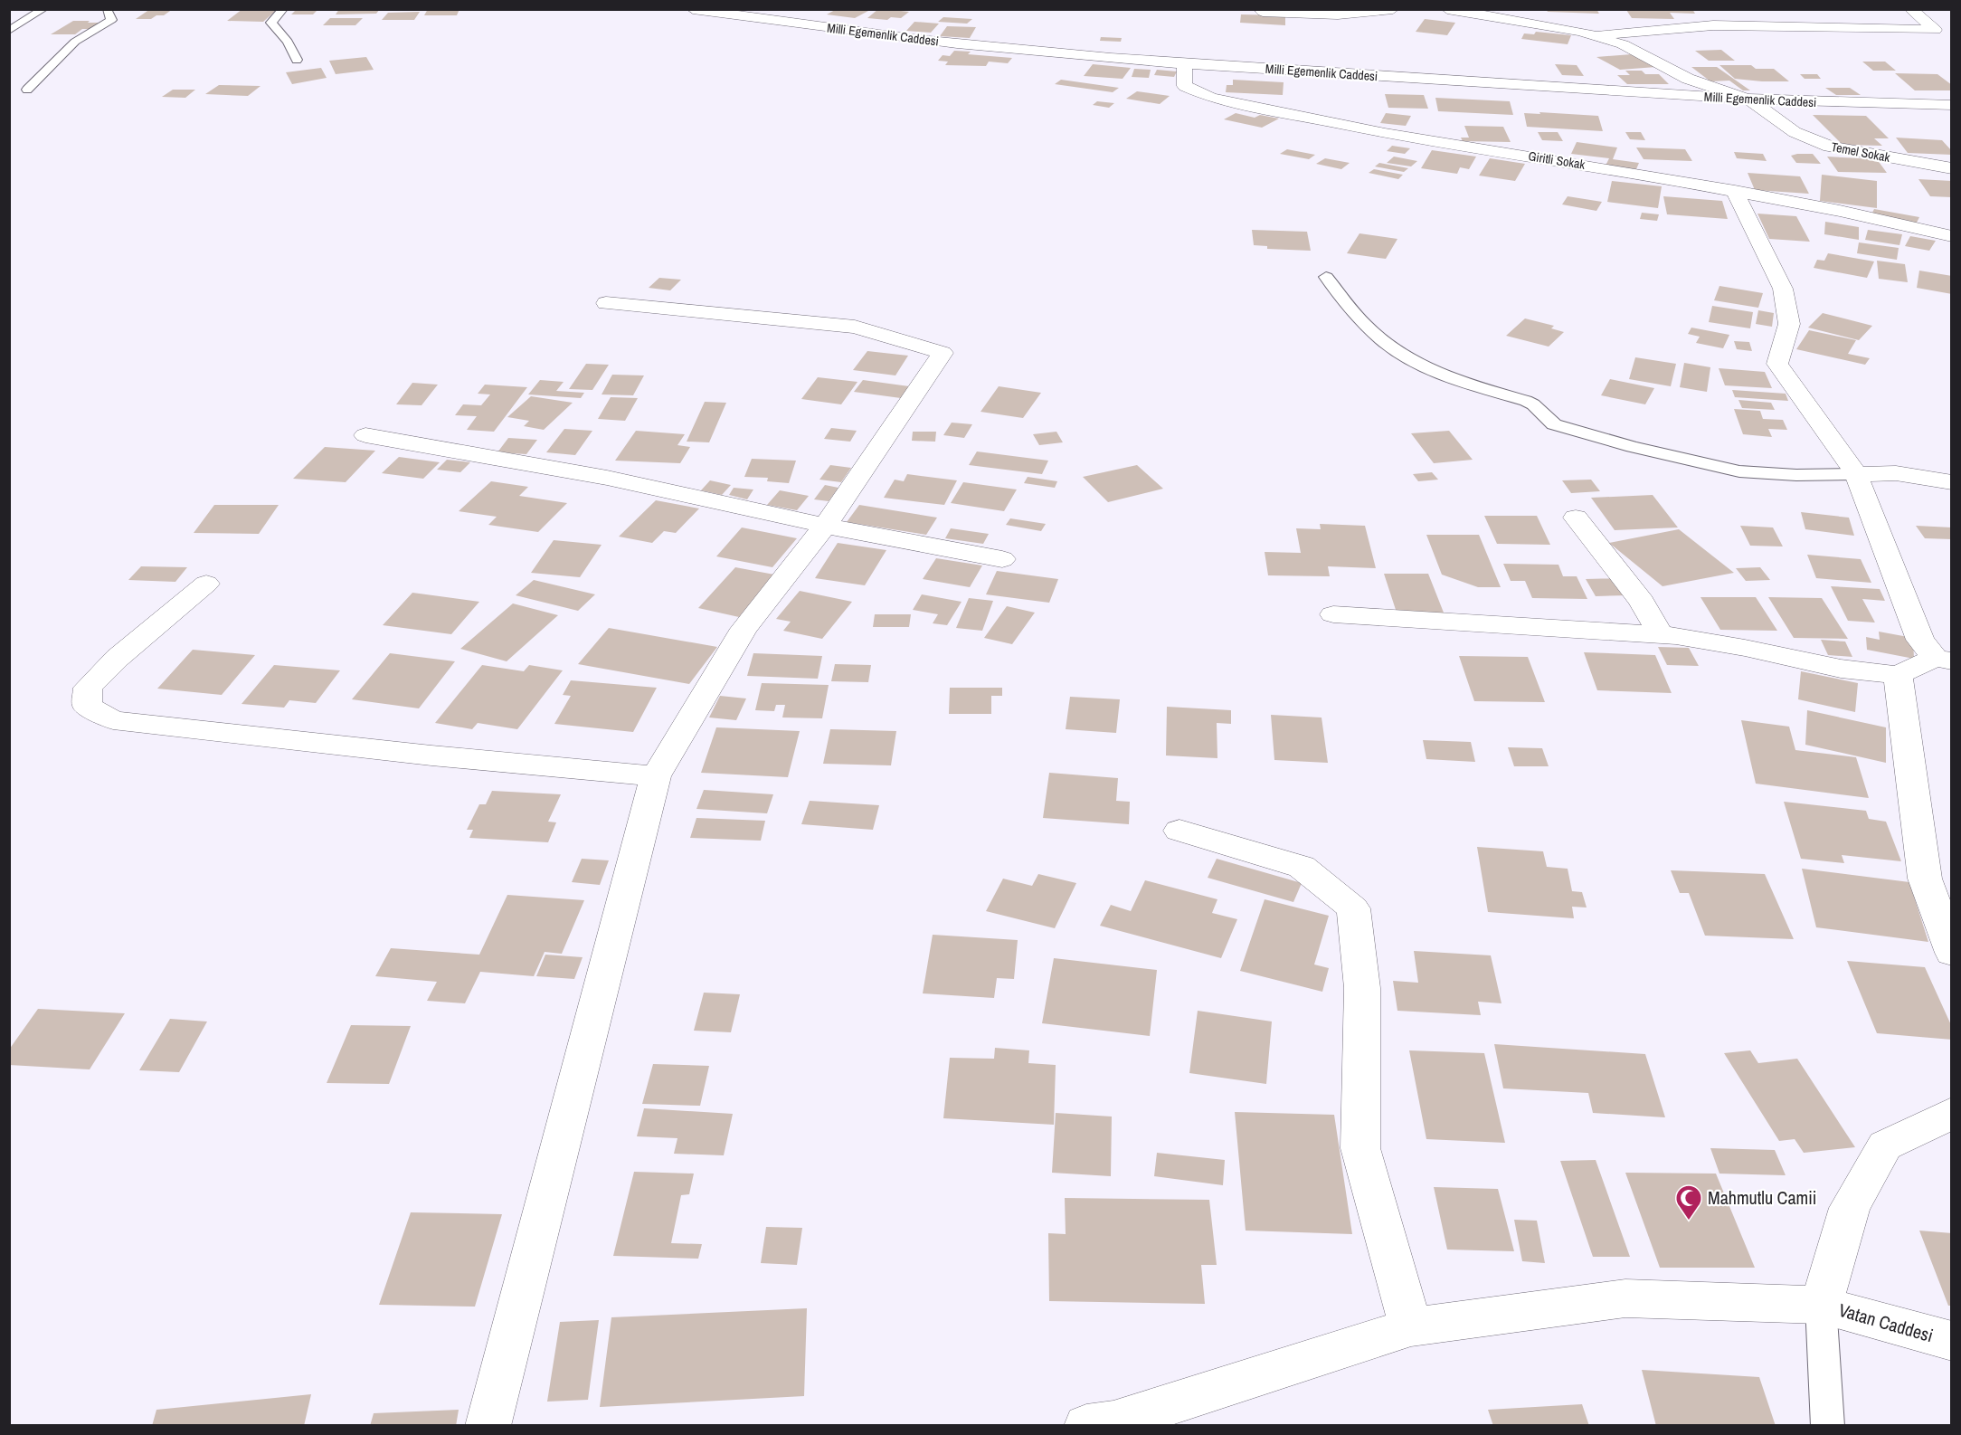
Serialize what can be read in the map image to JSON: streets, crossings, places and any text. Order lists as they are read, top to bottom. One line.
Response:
{"streets":{"street":["Milli Egemenlik Caddesi","Temel Sokak","Giritli Sokak","Vatan Caddesi"]},"crossings":[["Milli Egemenlik Caddesi","Temel Sokak"],["Milli Egemenlik Caddesi","Giritli Sokak"]],"places":{"mosque":["Mahmutlu Camii"]}}
